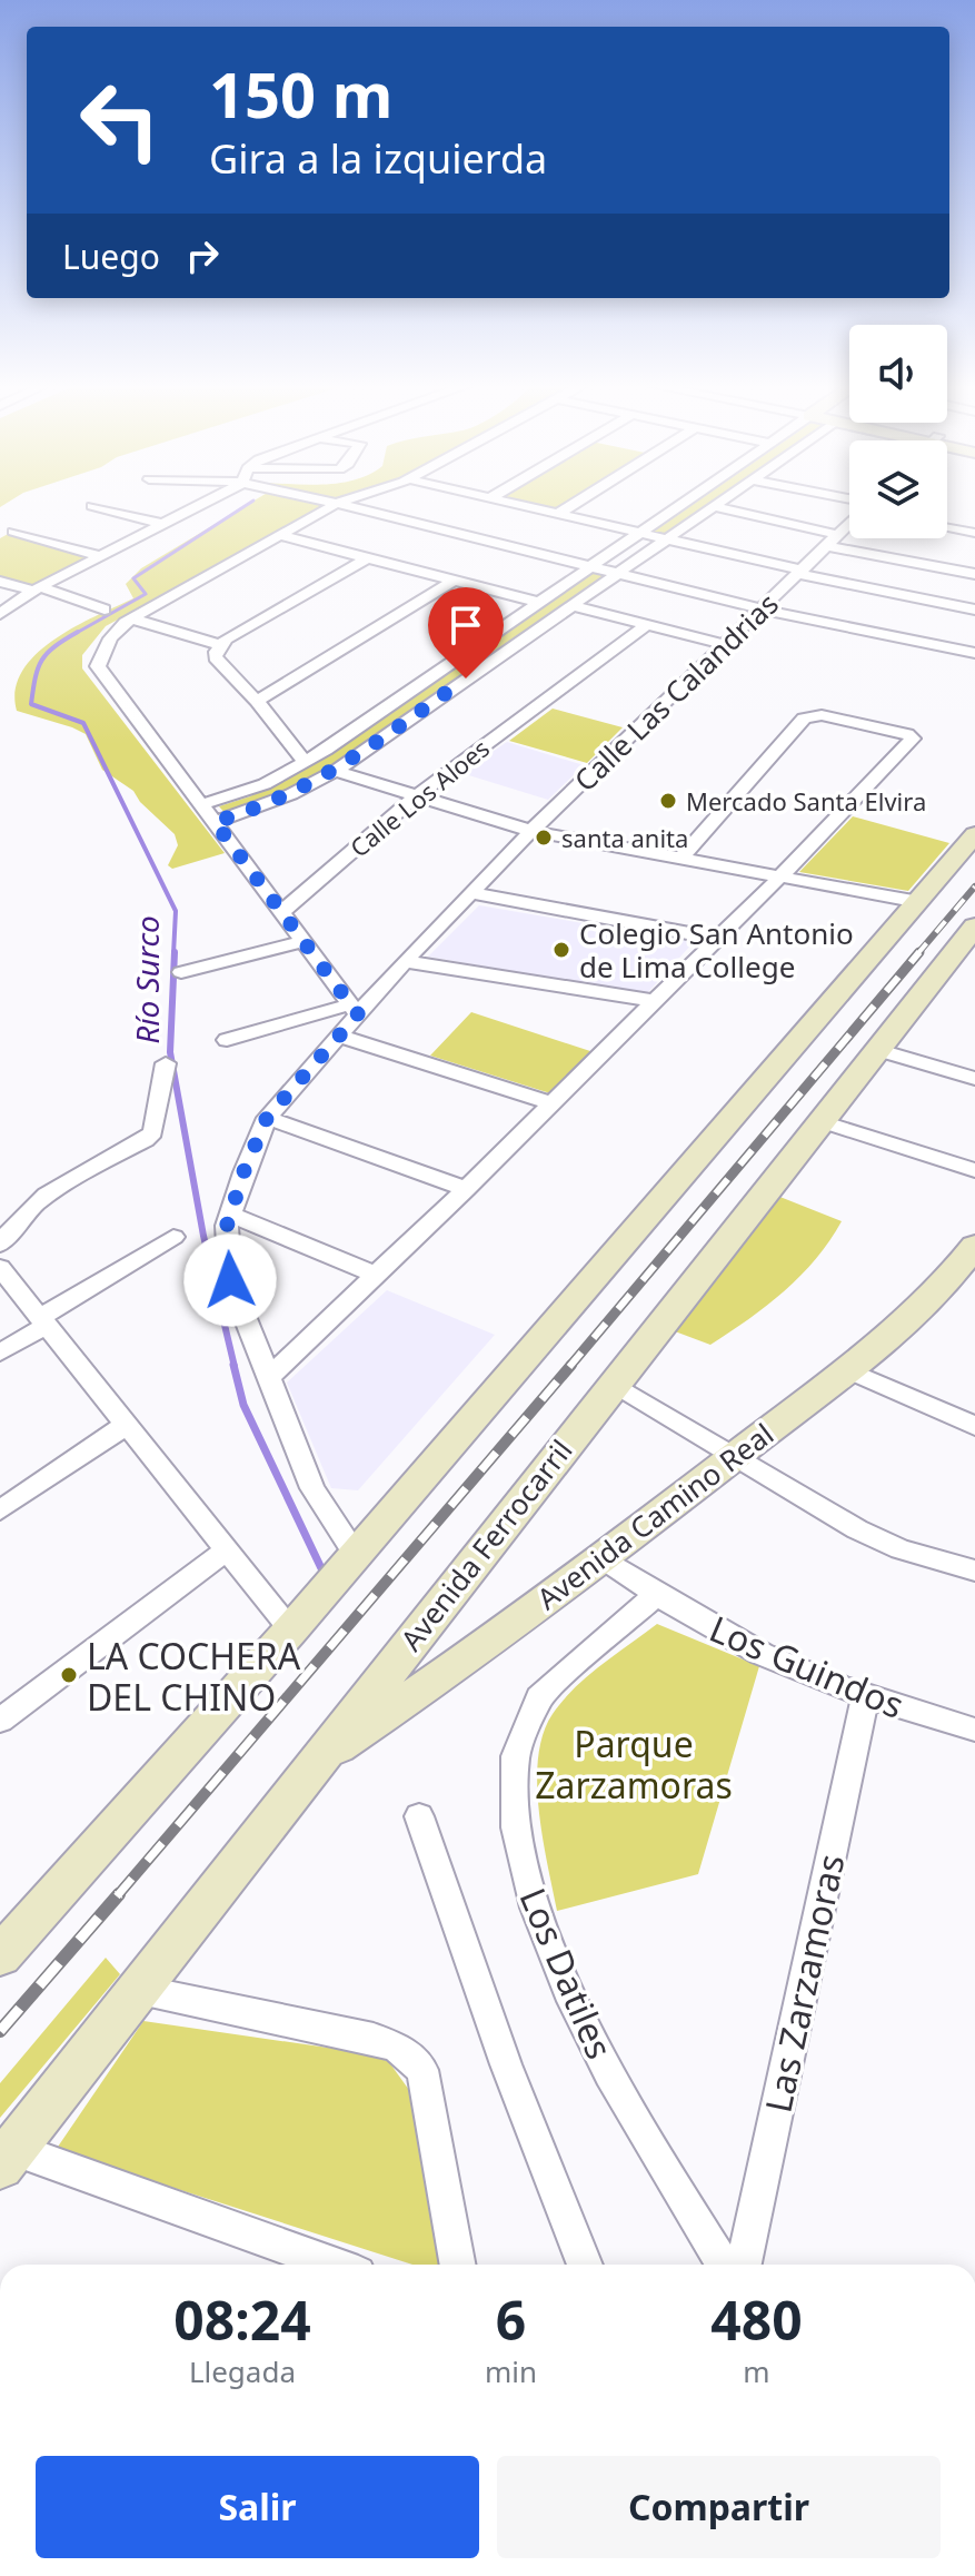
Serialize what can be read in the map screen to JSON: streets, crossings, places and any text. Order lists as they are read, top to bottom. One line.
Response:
{"streets":{"street":["Calle Las Calandrias","Calle Los Aloes","Avenida Camino Real","Avenida Ferrocarril","Los Guindos","Los Datiles","Las Zarzamoras"]},"crossings":[["Avenida Camino Real","Avenida Ferrocarril"],["Avenida Camino Real","Los Guindos"],["Los Guindos","Los Datiles"],["Los Guindos","Las Zarzamoras"]],"water":["Río Surco"],"parks":["Parque Zarzamoras"],"places":["Mercado Santa Elvira","santa anita","Colegio San Antonio de Lima College","LA COCHERA DEL CHINO"],"page":{"turn":["150 m","Gira a la izquierda"],"then":"Luego","eta":["08:24","Llegada","6","min","480","m"],"buttons":["Salir","Compartir"]}}
